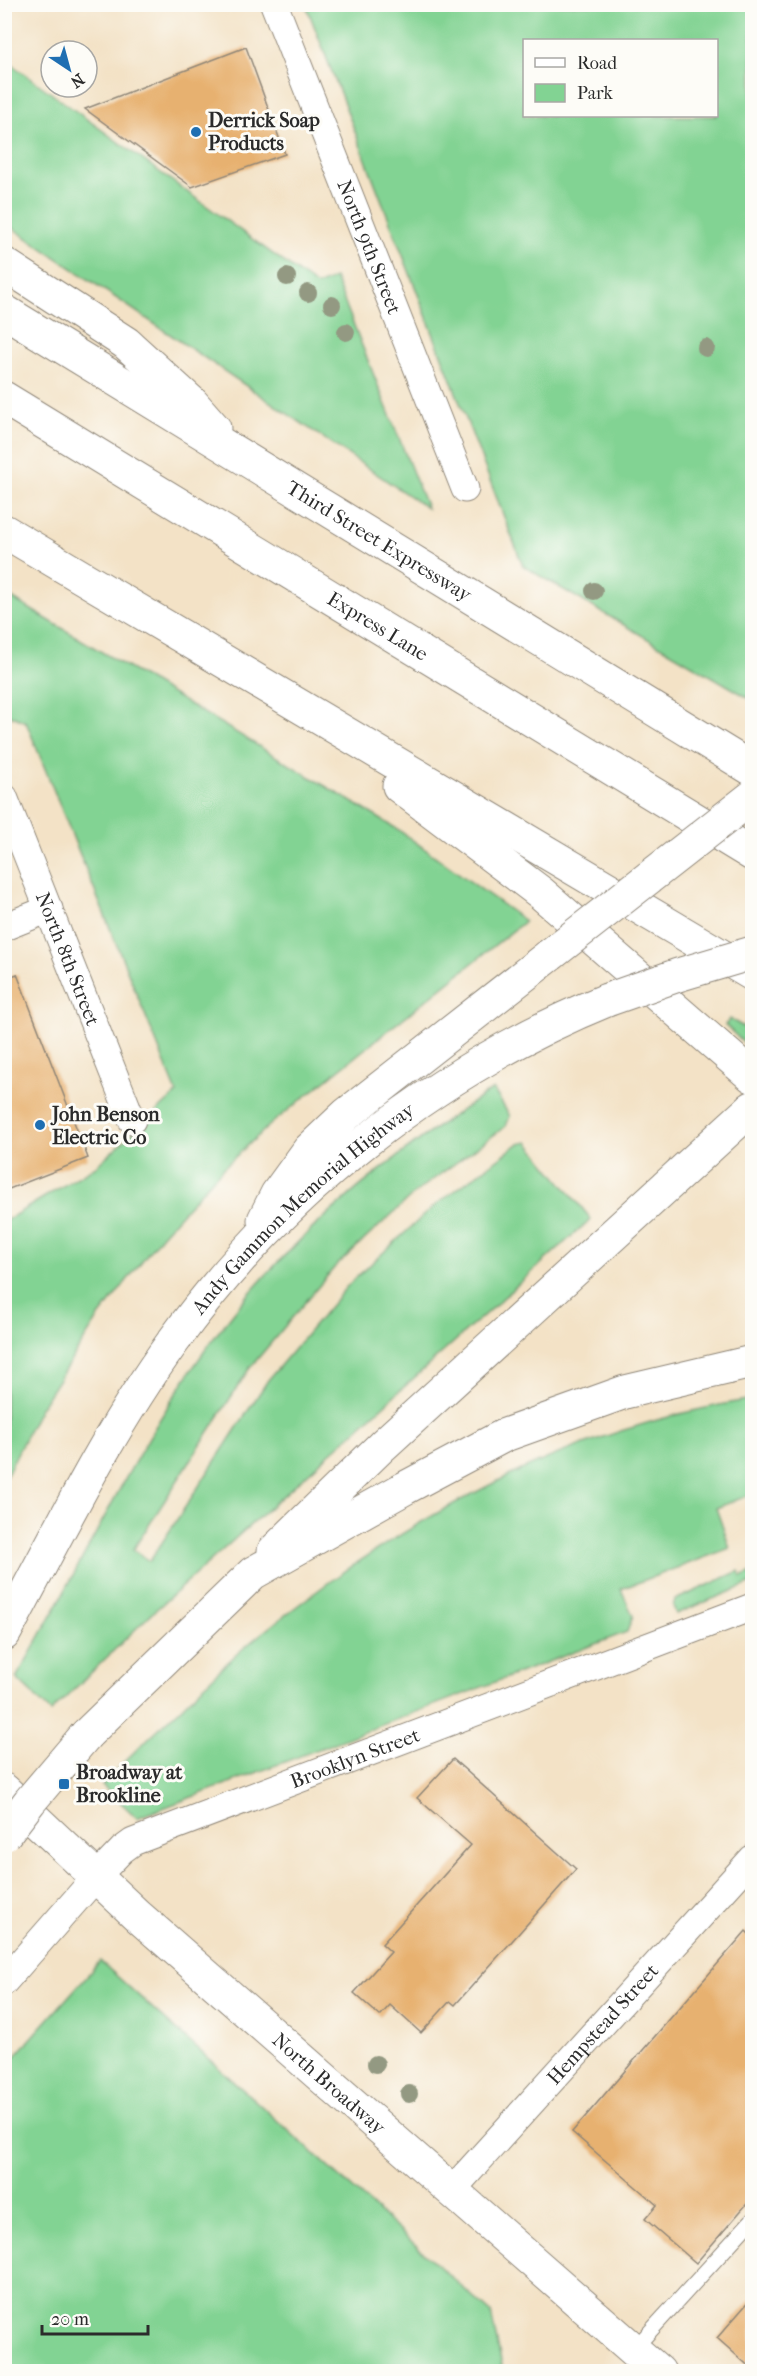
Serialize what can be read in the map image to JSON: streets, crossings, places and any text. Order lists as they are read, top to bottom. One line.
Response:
{"streets":{"main road":["Third Street Expressway","Express Lane","Andy Gammon Memorial Highway","North Broadway"],"street":["North 9th Street","North 8th Street","Brooklyn Street","Hempstead Street"]},"crossings":[["Brooklyn Street","North Broadway"],["Hempstead Street","North Broadway"]],"places":{"other":["Derrick Soap Products","John Benson Electric Co"],"transit":["Broadway at Brookline"]},"legend":["Road","Park"],"scale_bar":"20 m","north":"bottom right"}
